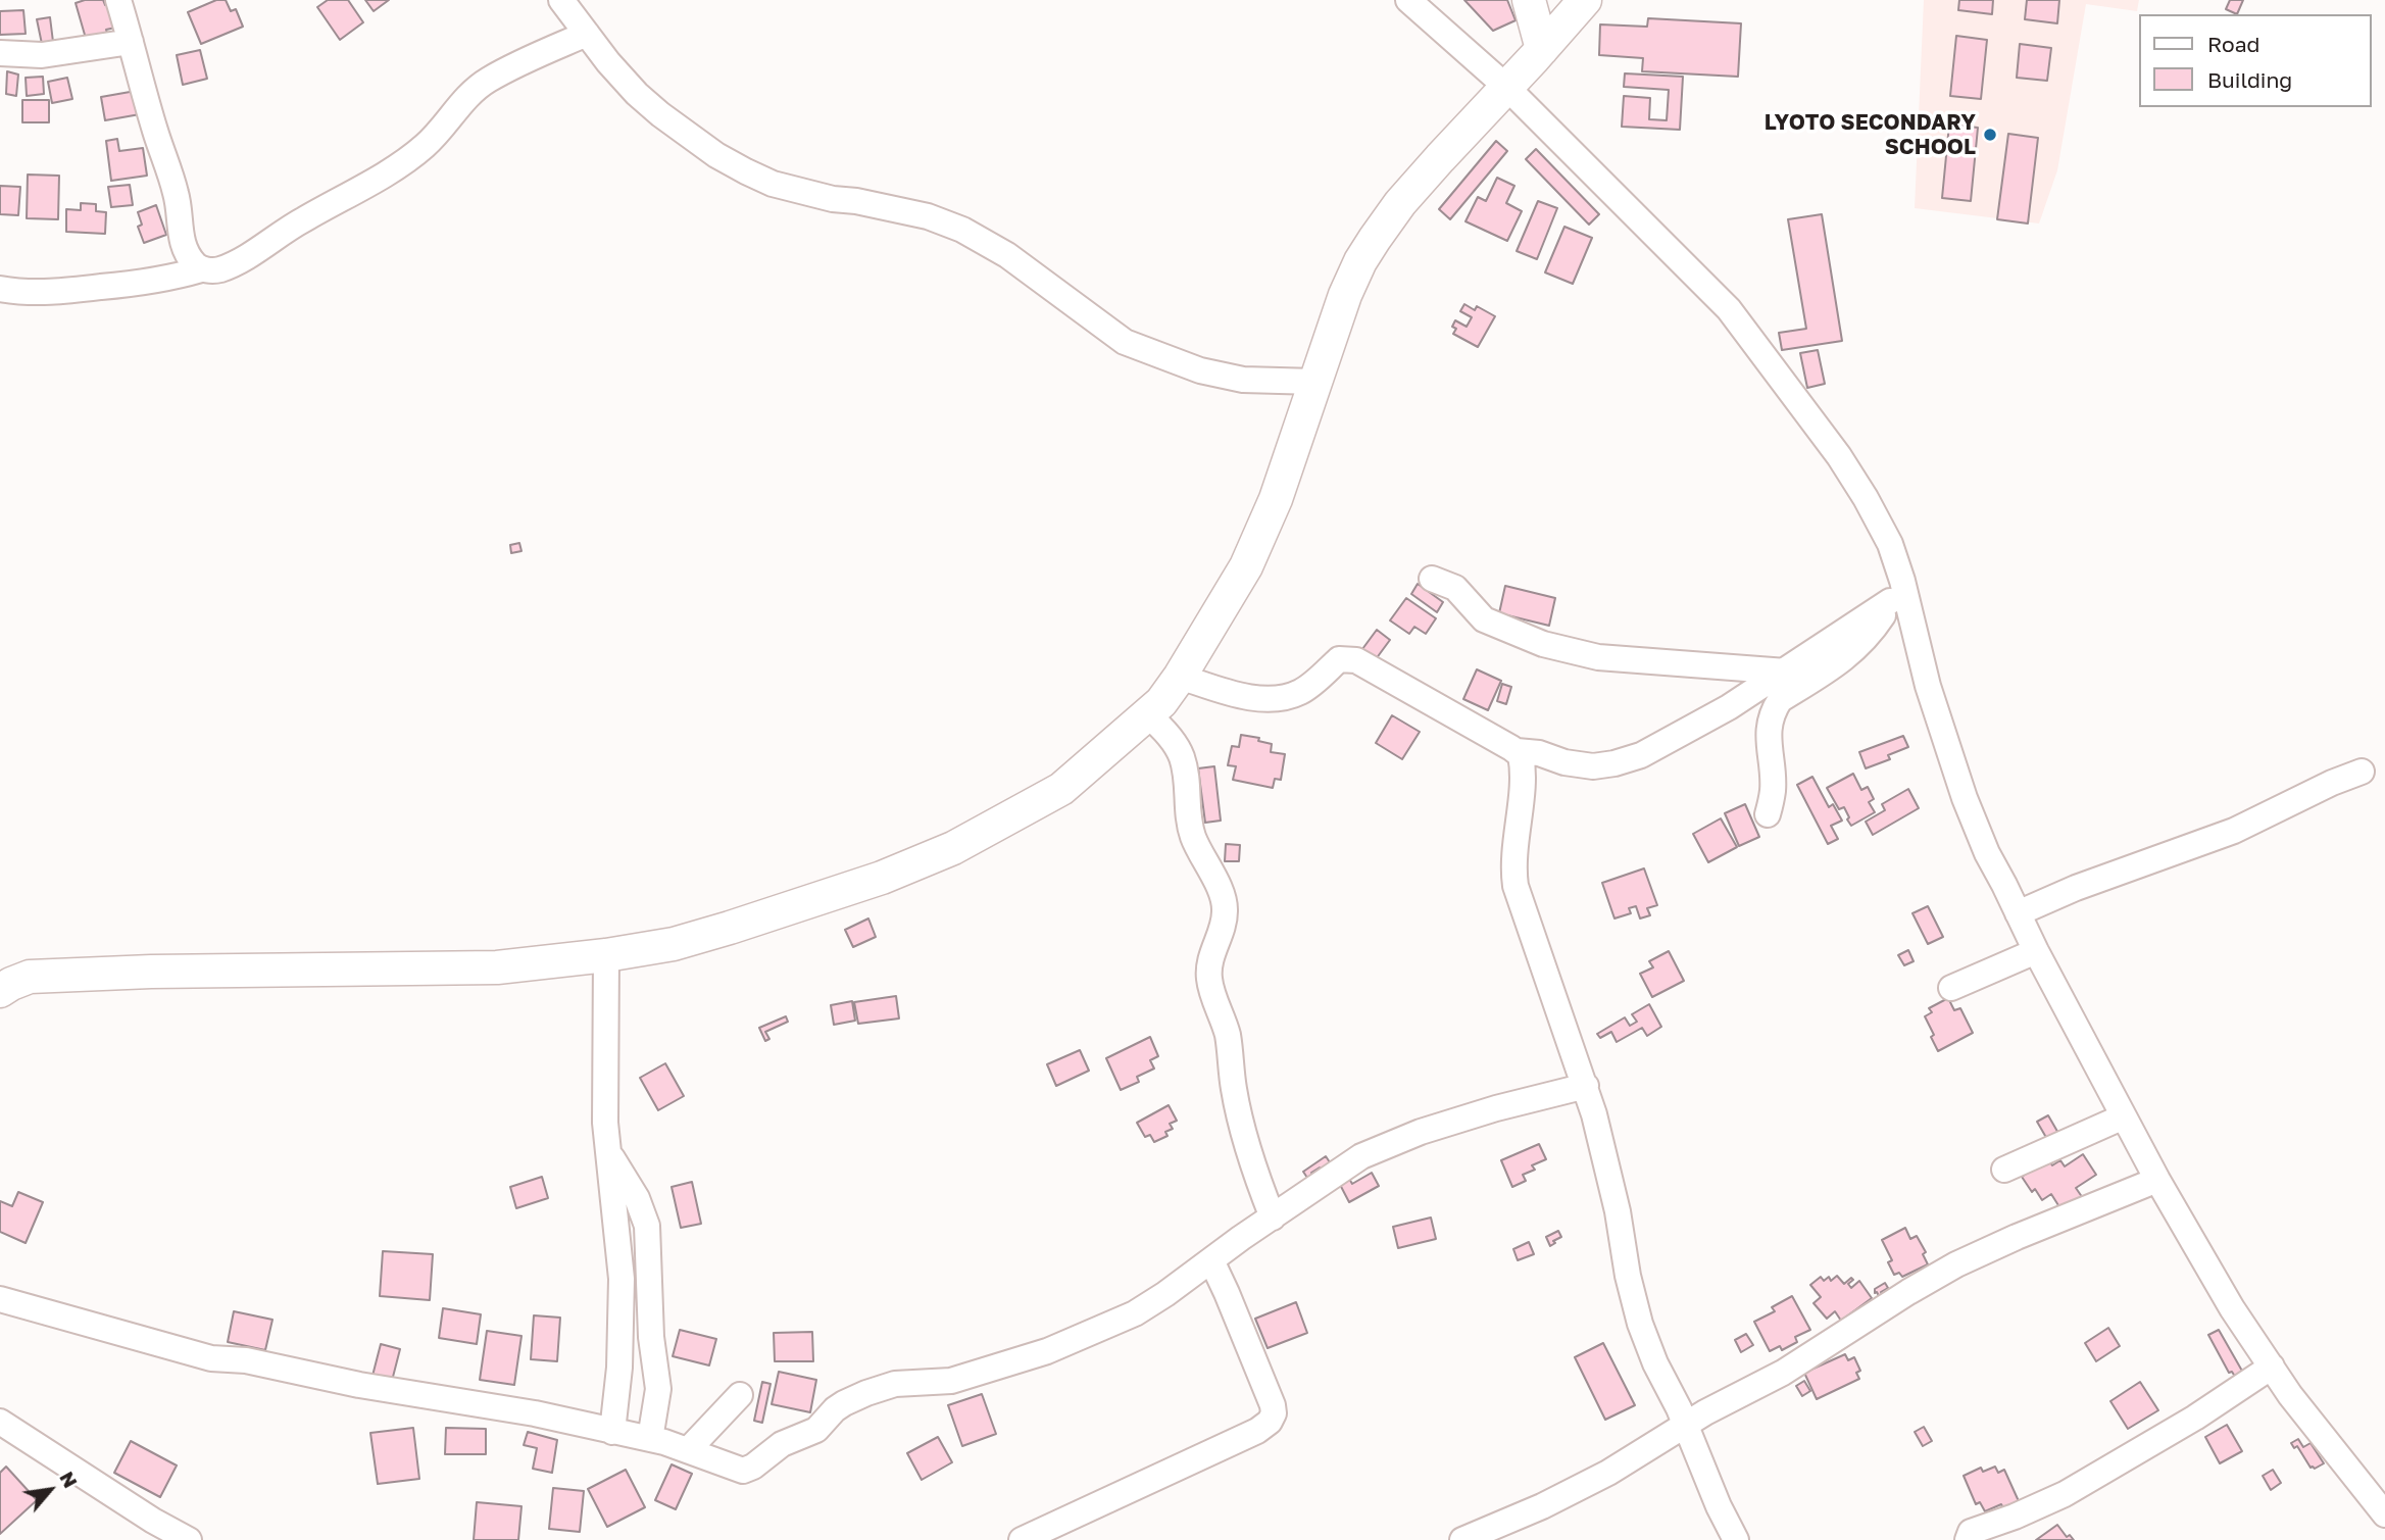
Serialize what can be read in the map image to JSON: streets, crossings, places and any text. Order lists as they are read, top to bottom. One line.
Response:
{"places":["LYOTO SECONDARY SCHOOL"],"legend":["Road","Building"],"north":"top right"}
